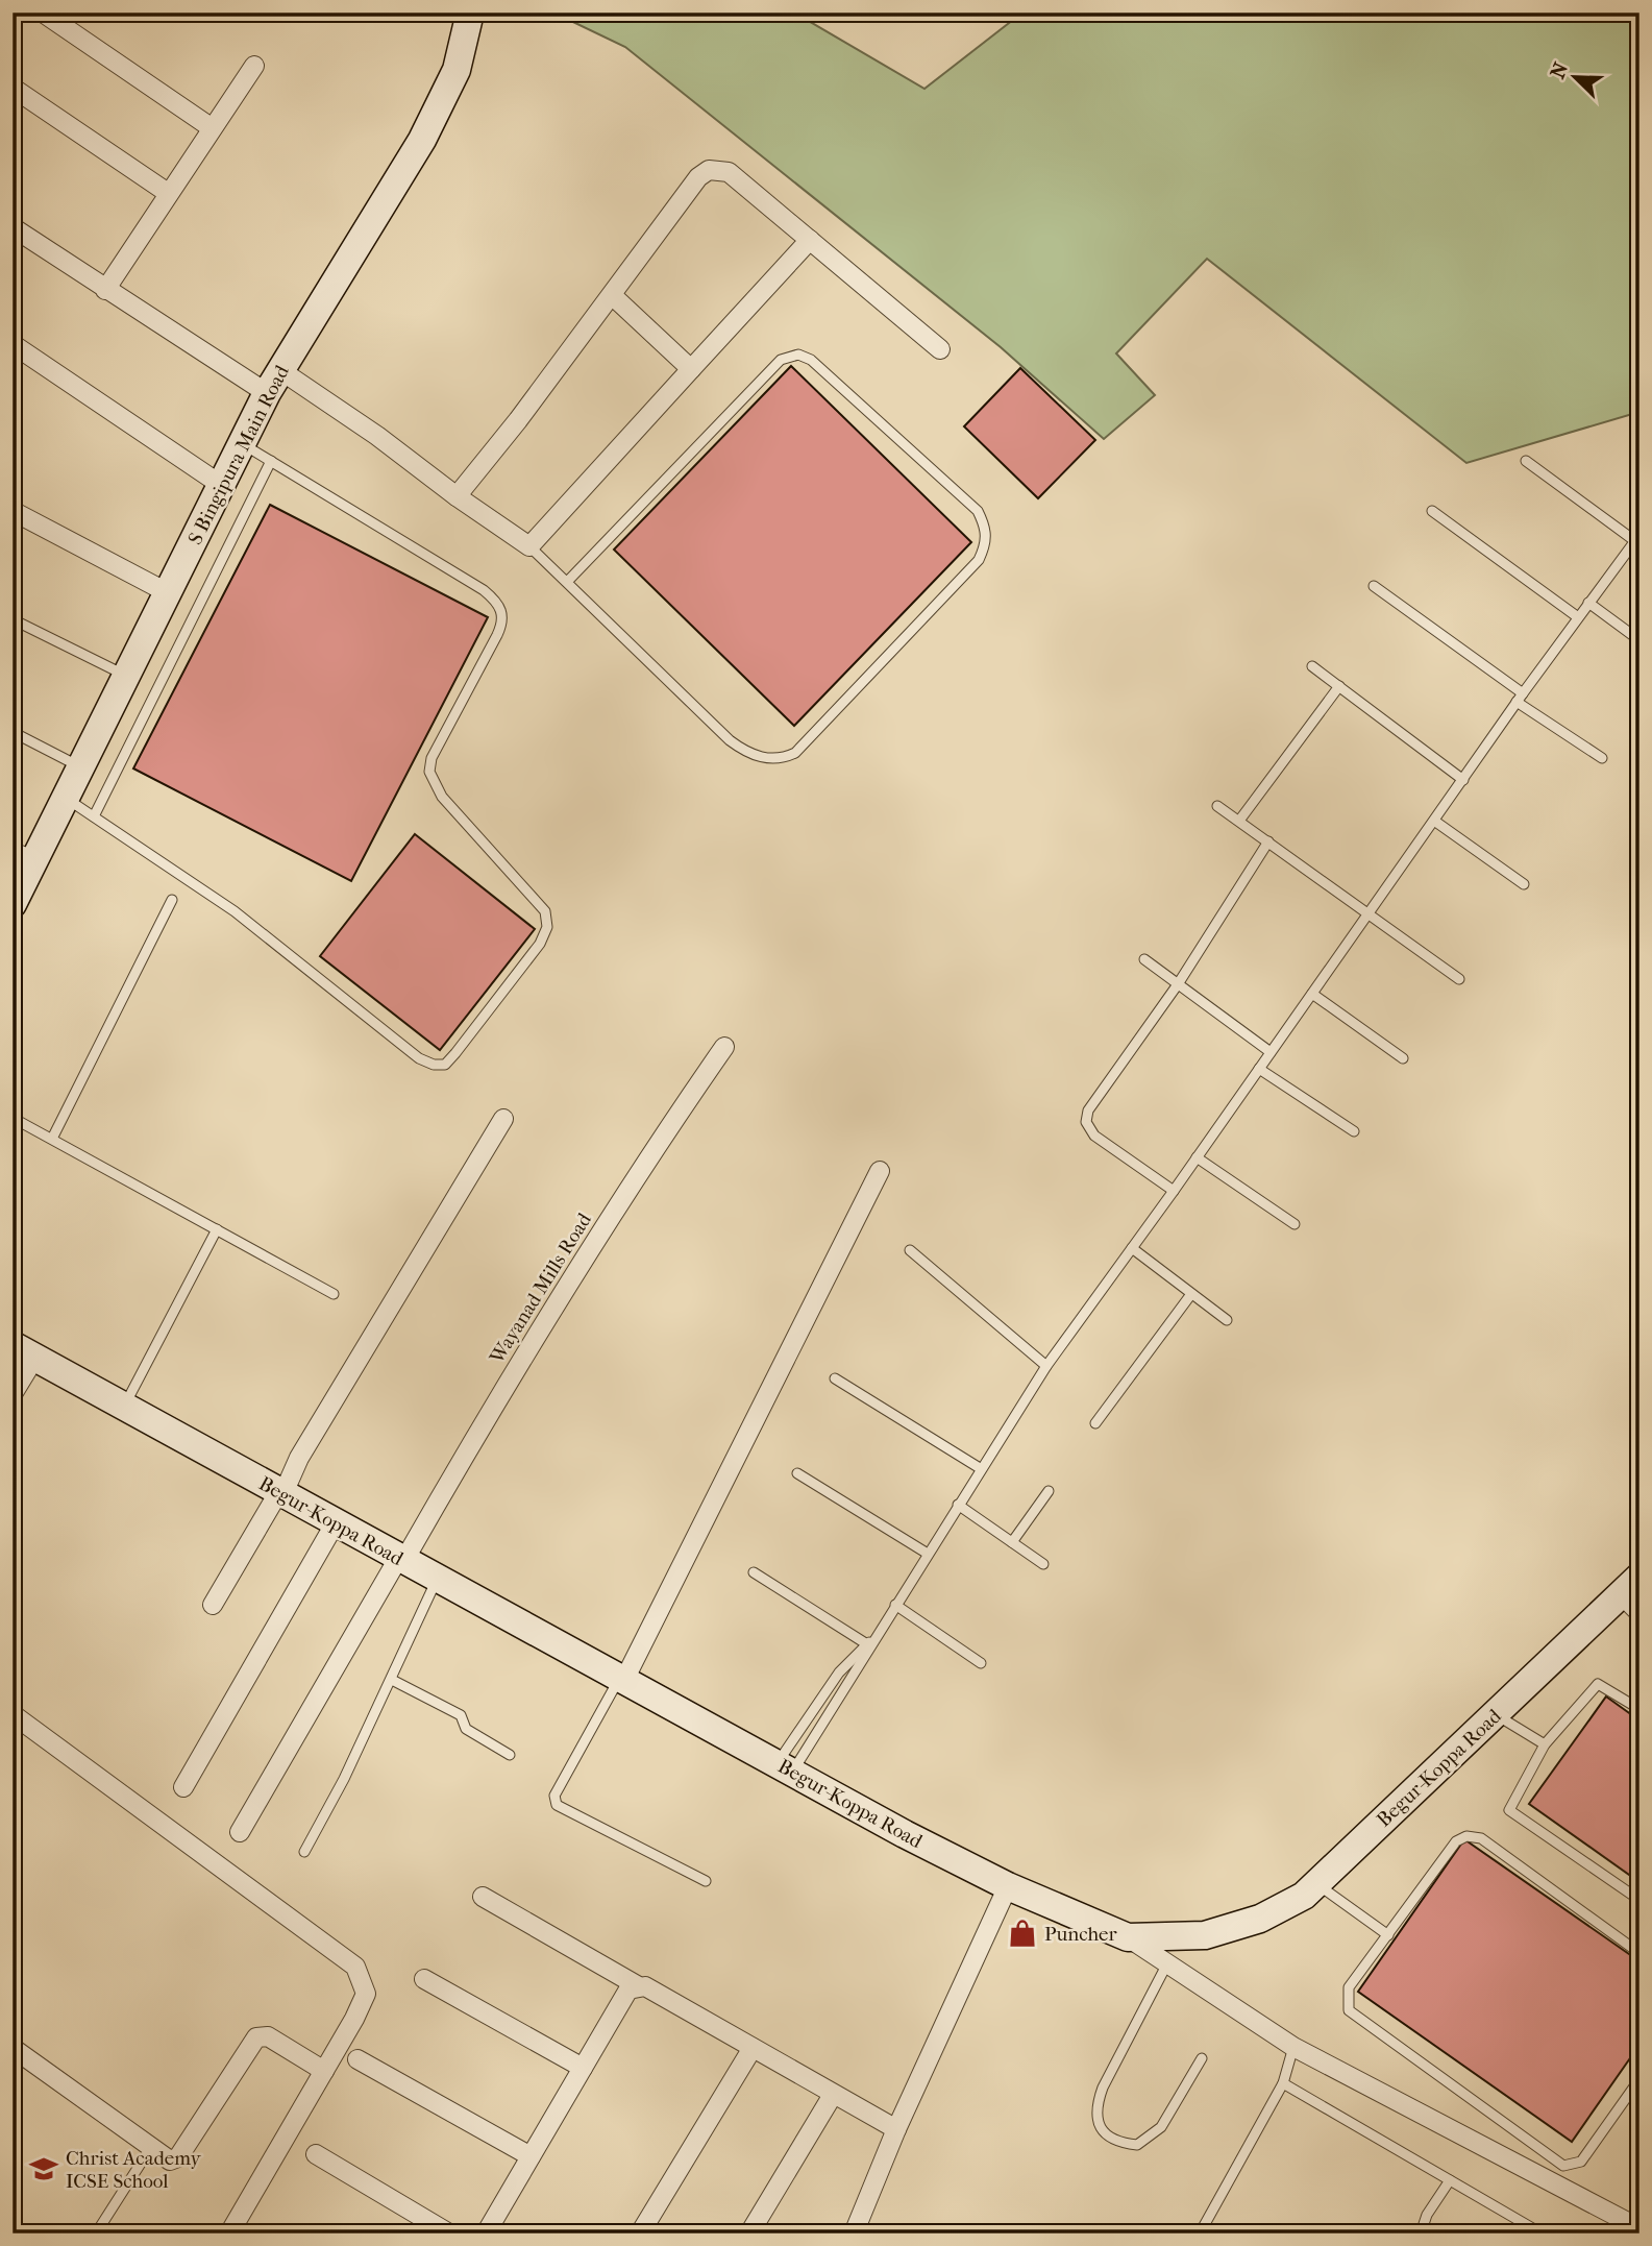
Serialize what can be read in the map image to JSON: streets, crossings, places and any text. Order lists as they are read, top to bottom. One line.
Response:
{"streets":{"main road":["S Bingipura Main Road","Begur-Koppa Road"],"street":["Wayanad Mills Road"]},"crossings":[["Wayanad Mills Road","Begur-Koppa Road"]],"places":{"shop":["Puncher"],"school or university":["Christ Academy ICSE School"]},"north":"top left"}
